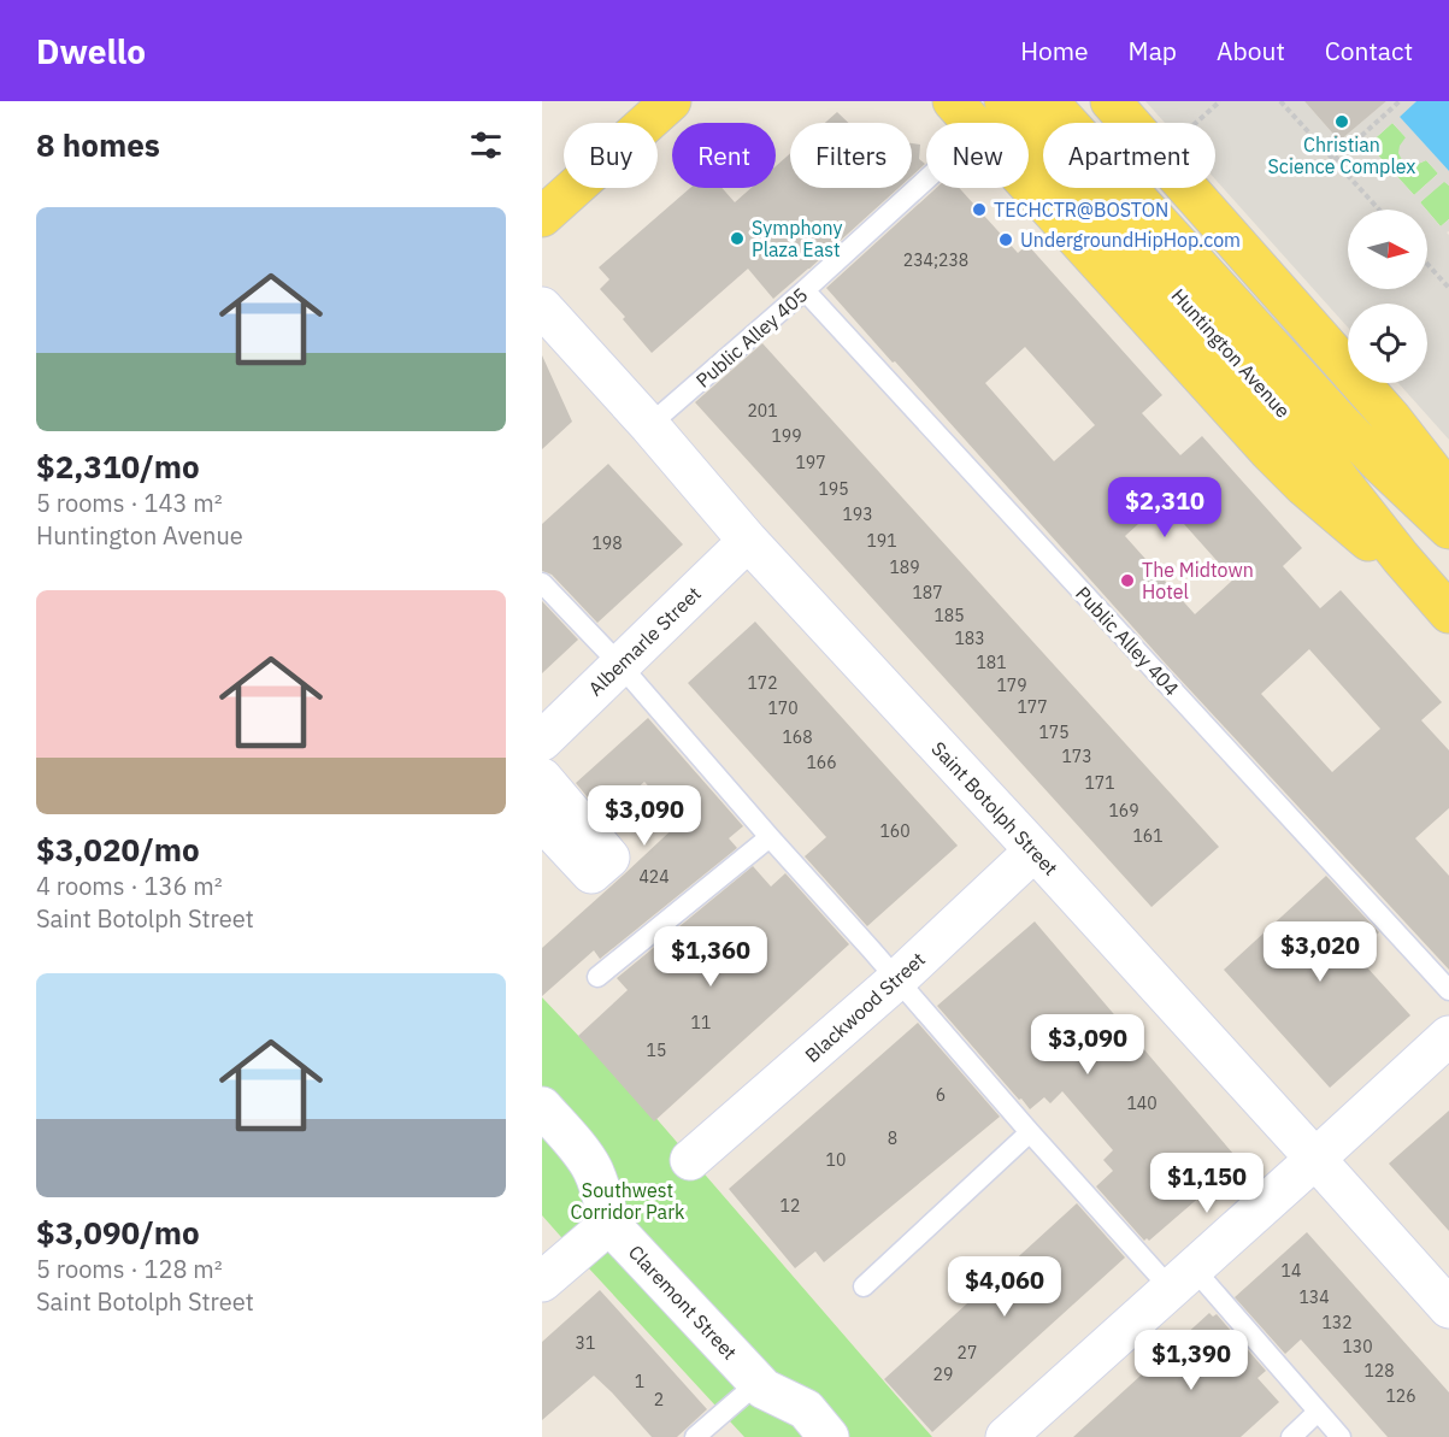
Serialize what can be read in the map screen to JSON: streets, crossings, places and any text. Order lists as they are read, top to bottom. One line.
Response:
{"streets":{"main road":["Huntington Avenue"],"street":["Albemarle Street","Saint Botolph Street","Blackwood Street","Claremont Street"],"lane":["Public Alley 405","Public Alley 404"]},"crossings":[["Public Alley 405","Huntington Avenue"],["Public Alley 405","Public Alley 404"],["Public Alley 405","Saint Botolph Street"],["Albemarle Street","Saint Botolph Street"],["Saint Botolph Street","Blackwood Street"]],"parks":["Southwest Corridor Park"],"places":["Christian Science Complex","TECHCTR@BOSTON","Symphony Plaza East","UndergroundHipHop.com","The Midtown Hotel"],"house_numbers":["234;238","201","199","197","195","193","191","198","189","187","185","183","181","172","179","177","170","175","168","173","166","171","169","160","161","424","11","15","6","140","8","10","12","14","134","132","31","130","27","128","29","1","126","2"],"north":"right","page":{"header":"Dwello","nav":["Home","Map","About","Contact"],"heading":"8 homes","chip":["Buy","Rent","Filters","New","Apartment"],"list":[{"name":"$2,310/mo","note":"5 rooms · 143 m² · Huntington Avenue"},{"name":"$3,020/mo","note":"4 rooms · 136 m² · Saint Botolph Street"},{"name":"$3,090/mo","note":"5 rooms · 128 m² · Saint Botolph Street"}],"price":["$2,310","$3,090","$3,020","$1,360","$3,090","$1,150","$4,060","$1,390"]}}
